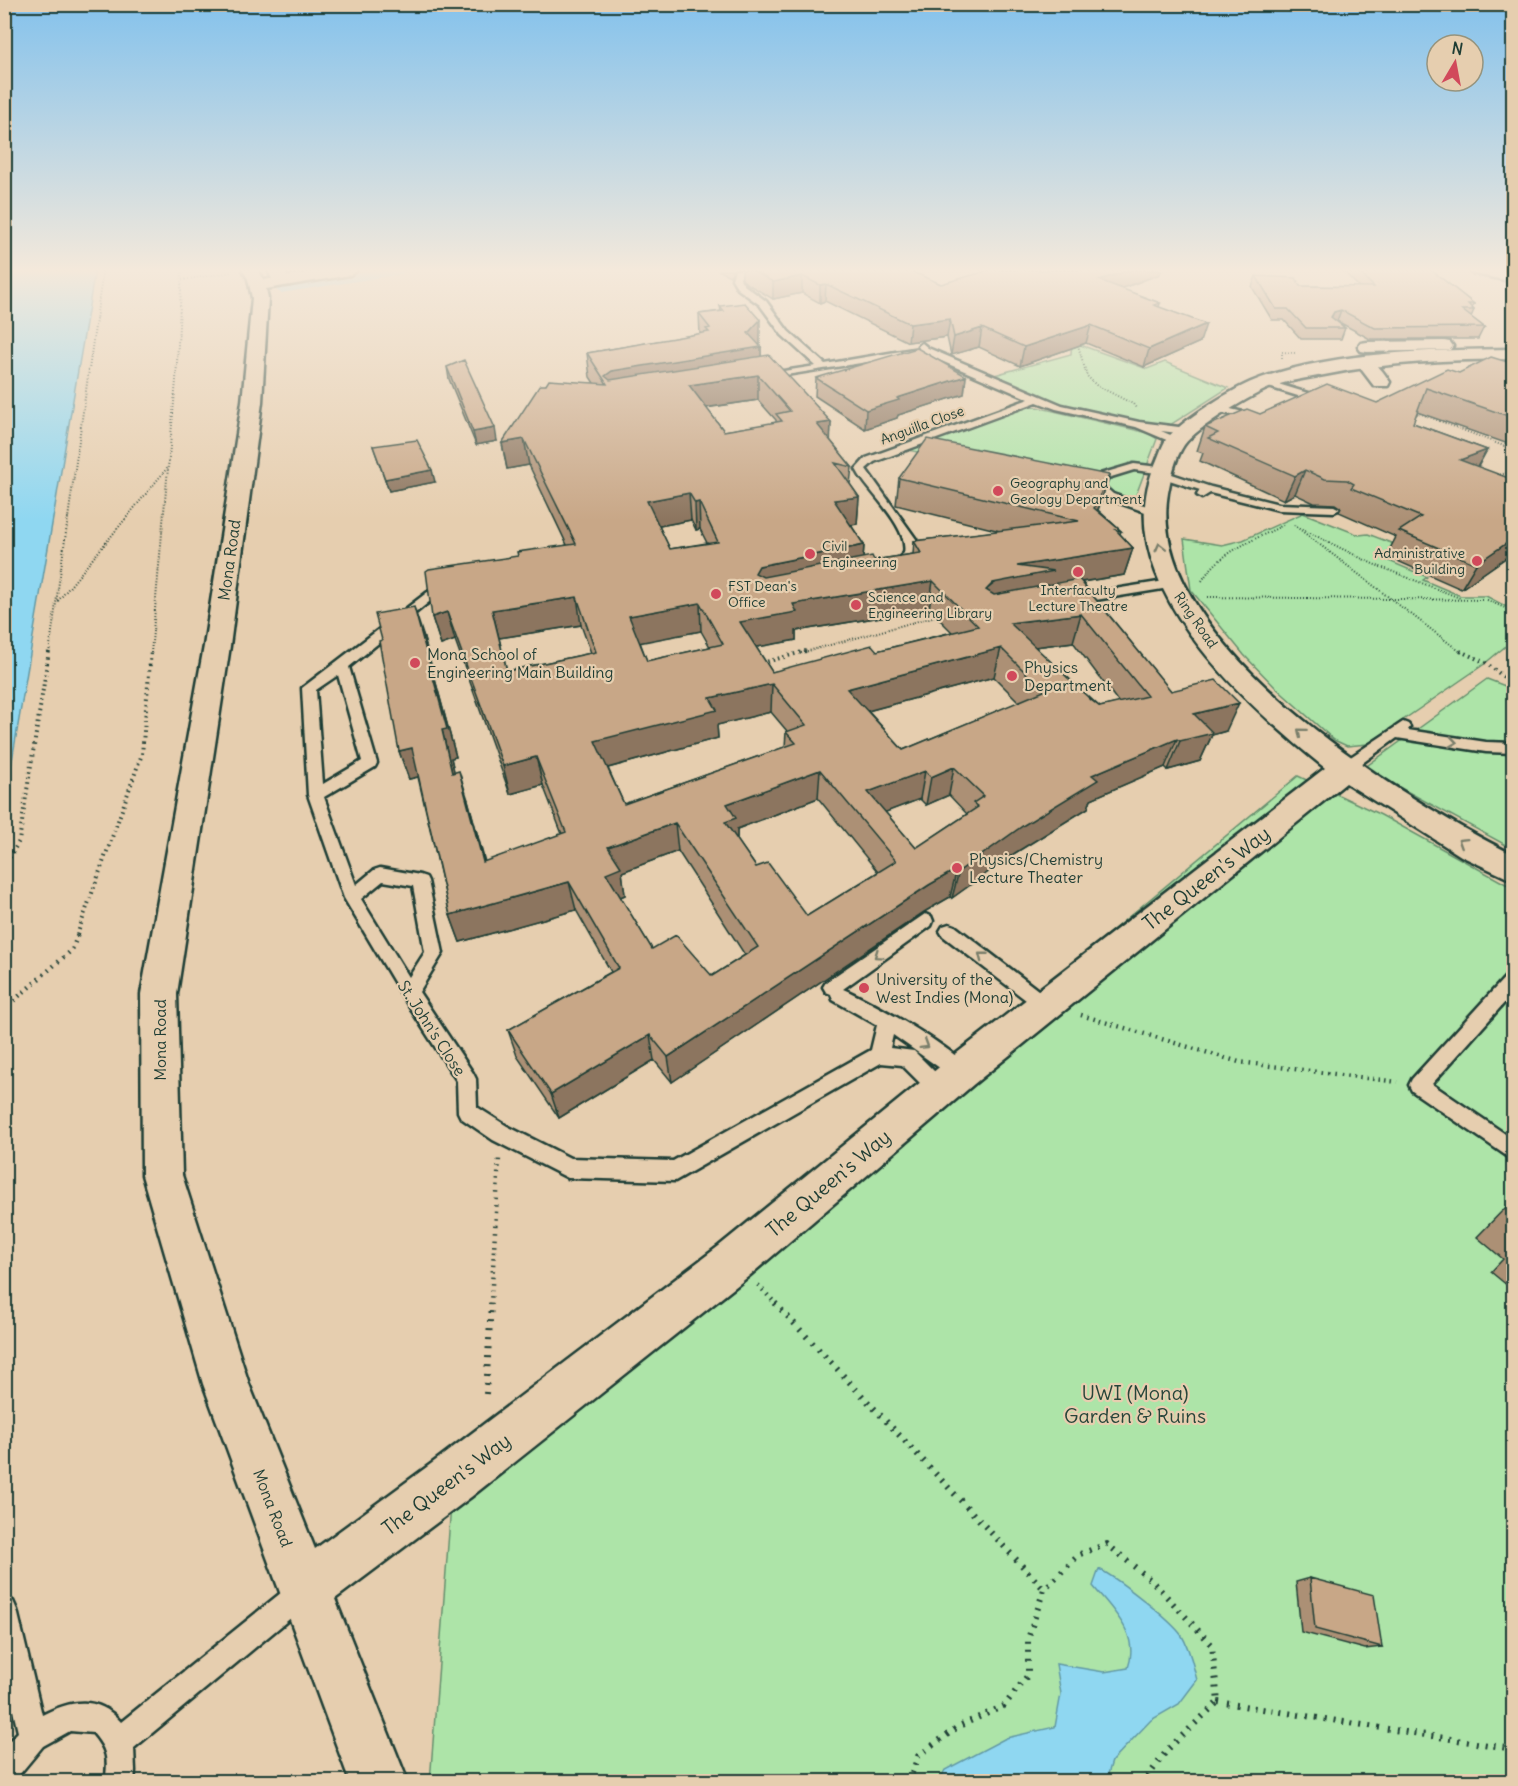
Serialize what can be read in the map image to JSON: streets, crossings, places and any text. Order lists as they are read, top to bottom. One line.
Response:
{"streets":{"street":["Mona Road","Ring Road","The Queen's Way"],"lane":["Anguilla Close","St. John's Close"]},"crossings":[["Mona Road","The Queen's Way"],["Ring Road","The Queen's Way"]],"one_way":["Ring Road"],"parks":["UWI (Mona) Garden & Ruins"],"places":["Geography and Geology Department","Civil Engineering","Administrative Building","Interfaculty Lecture Theatre","FST Dean's Office","Science and Engineering Library","Mona School of Engineering Main Building","Physics Department","Physics/Chemistry Lecture Theater","University of the West Indies (Mona)"],"north":"top"}
